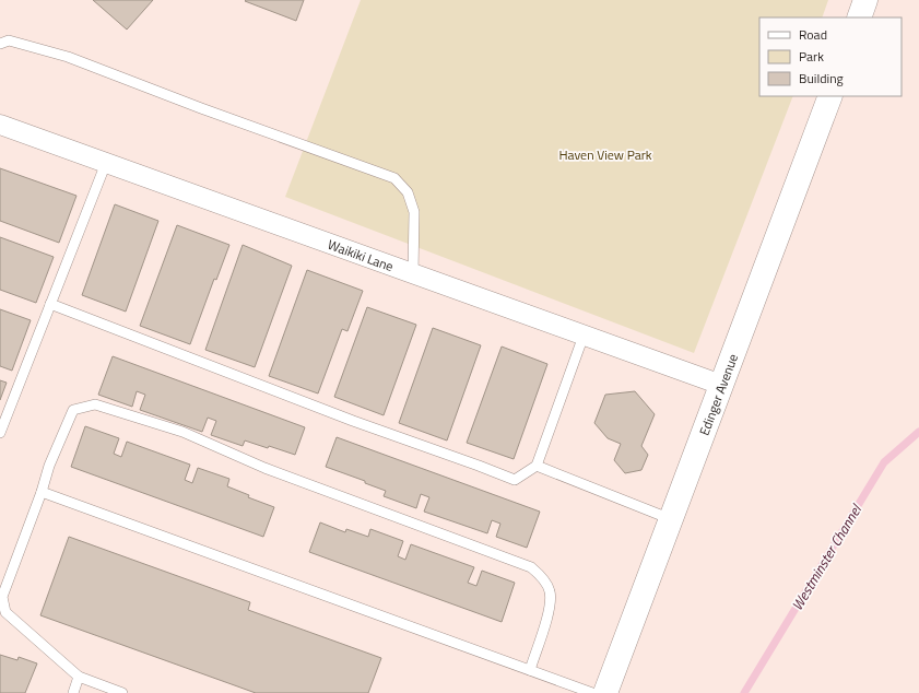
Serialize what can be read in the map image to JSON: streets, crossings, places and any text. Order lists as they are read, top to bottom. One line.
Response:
{"streets":{"main road":["Edinger Avenue"],"street":["Waikiki Lane"]},"crossings":[["Waikiki Lane","Edinger Avenue"]],"water":["Westminster Channel"],"parks":["Haven View Park"],"legend":["Road","Park","Building"]}
